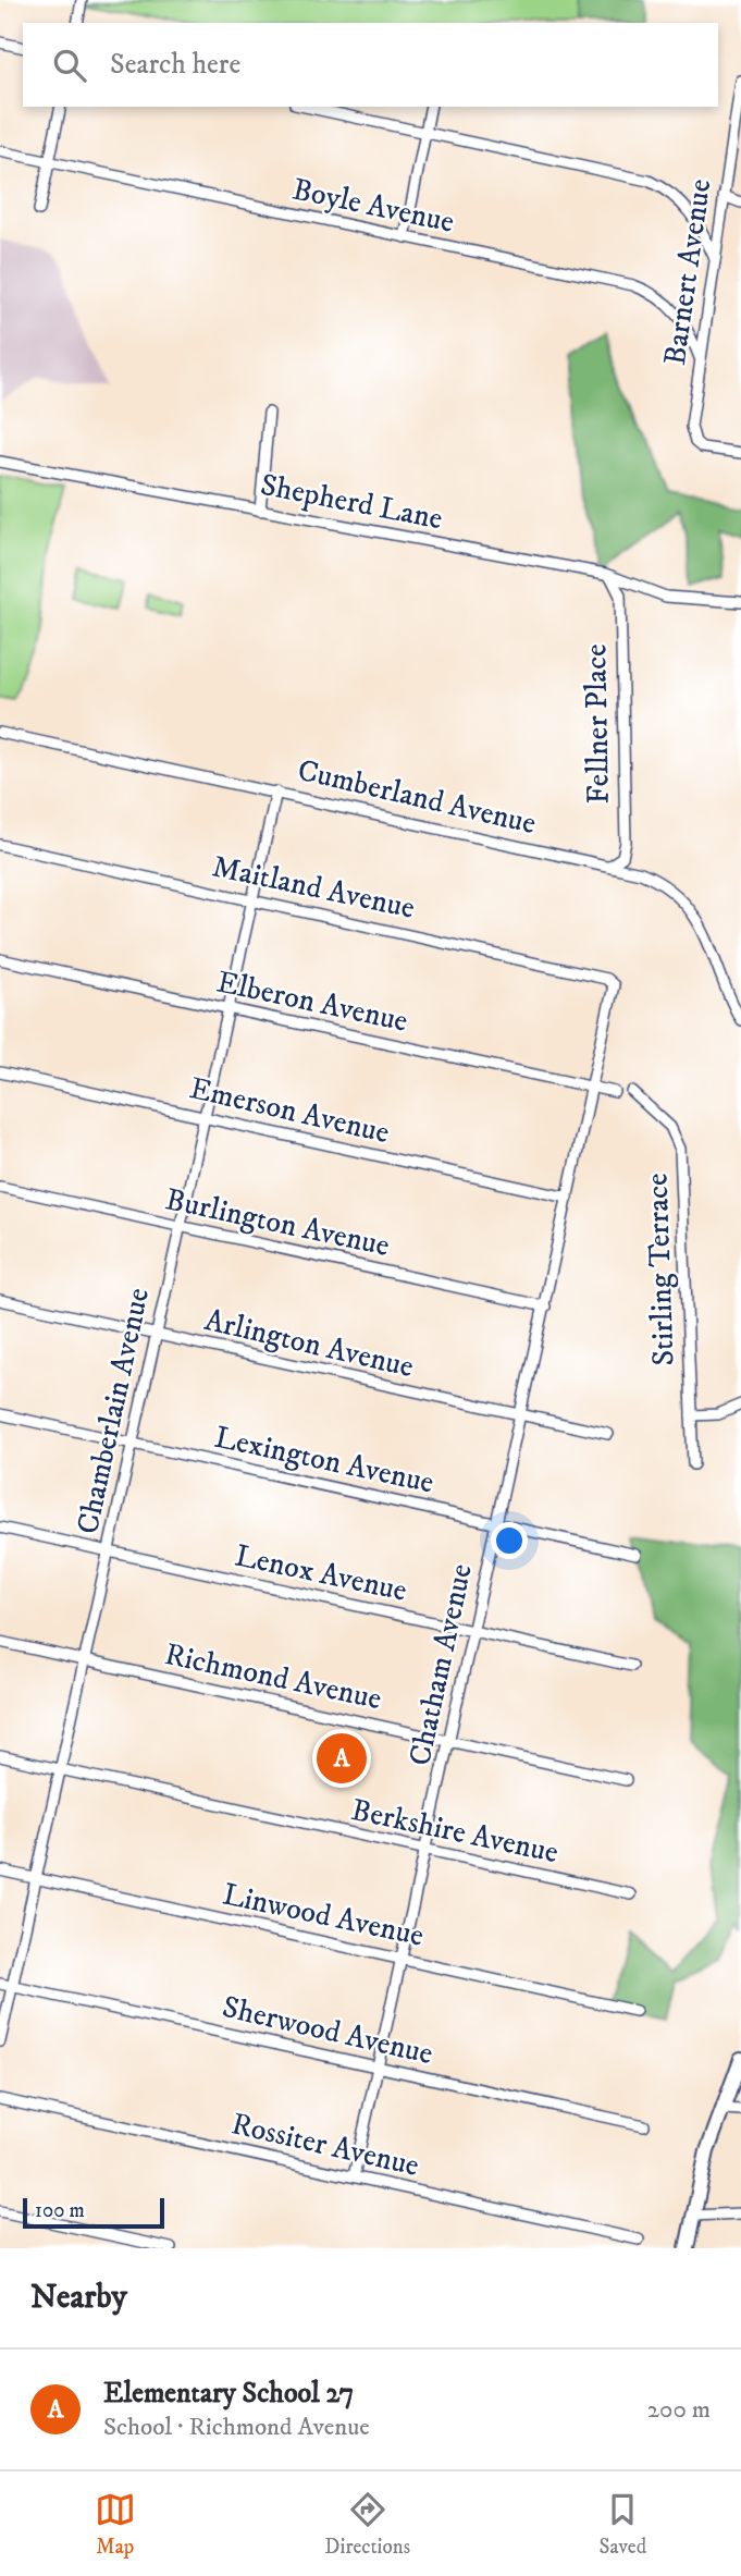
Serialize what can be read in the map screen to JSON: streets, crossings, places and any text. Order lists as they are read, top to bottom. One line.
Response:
{"streets":{"street":["Boyle Avenue","Barnert Avenue","Shepherd Lane","Fellner Place","Cumberland Avenue","Maitland Avenue","Elberon Avenue","Emerson Avenue","Burlington Avenue","Stirling Terrace","Arlington Avenue","Chamberlain Avenue","Lexington Avenue","Lenox Avenue","Chatham Avenue","Richmond Avenue","Berkshire Avenue","Linwood Avenue","Sherwood Avenue","Rossiter Avenue"]},"crossings":[["Boyle Avenue","Barnert Avenue"],["Shepherd Lane","Fellner Place"],["Fellner Place","Cumberland Avenue"],["Cumberland Avenue","Chamberlain Avenue"],["Maitland Avenue","Chamberlain Avenue"],["Maitland Avenue","Chatham Avenue"],["Elberon Avenue","Chamberlain Avenue"],["Elberon Avenue","Chatham Avenue"],["Emerson Avenue","Chamberlain Avenue"],["Emerson Avenue","Chatham Avenue"],["Burlington Avenue","Chamberlain Avenue"],["Burlington Avenue","Chatham Avenue"],["Arlington Avenue","Chamberlain Avenue"],["Arlington Avenue","Chatham Avenue"],["Chamberlain Avenue","Lexington Avenue"],["Chamberlain Avenue","Lenox Avenue"],["Chamberlain Avenue","Richmond Avenue"],["Chamberlain Avenue","Berkshire Avenue"],["Chamberlain Avenue","Linwood Avenue"],["Chamberlain Avenue","Sherwood Avenue"],["Lexington Avenue","Chatham Avenue"],["Lenox Avenue","Chatham Avenue"],["Chatham Avenue","Richmond Avenue"],["Chatham Avenue","Berkshire Avenue"],["Chatham Avenue","Linwood Avenue"],["Chatham Avenue","Sherwood Avenue"],["Chatham Avenue","Rossiter Avenue"]],"scale_bar":"100 m","page":{"search":"Search here","pins":"A","scale":"100 m","heading":"Nearby","list":[{"mark":"A","name":"Elementary School 27","note":"School · Richmond Avenue","value":"200 m"}],"nav":["Map","Directions","Saved"]}}
